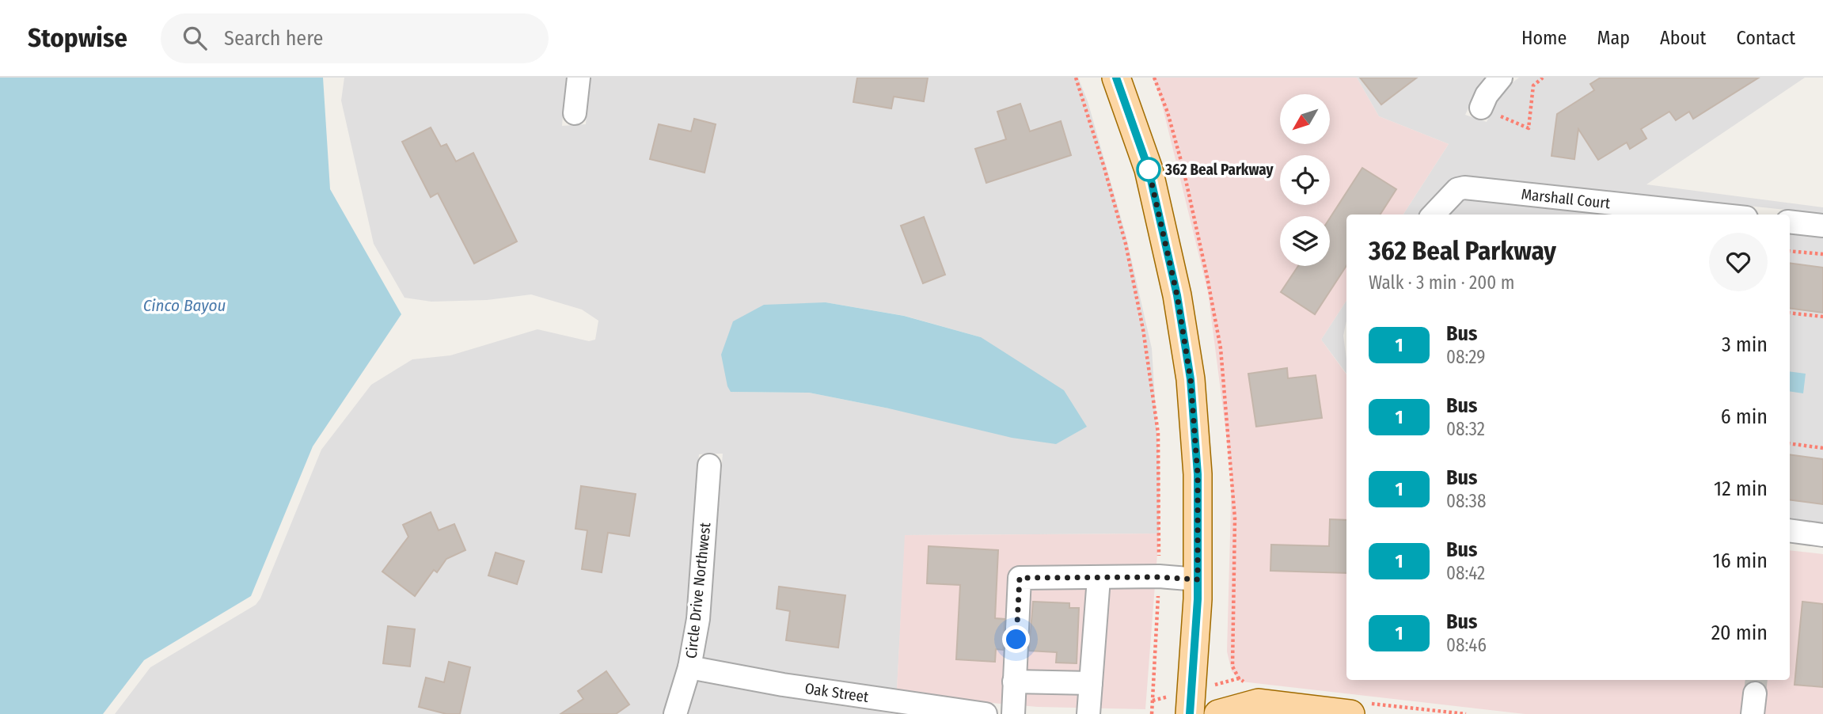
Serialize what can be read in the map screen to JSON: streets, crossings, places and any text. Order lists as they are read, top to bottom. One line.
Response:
{"streets":{"street":["Marshall Court","Circle Drive Northwest","Oak Street"]},"crossings":[["Circle Drive Northwest","Oak Street"]],"water":["Cinco Bayou"],"places":["362 Beal Parkway"],"lines":["bus line 1"],"north":"bottom left","page":{"header":"Stopwise","search":"Search here","nav":["Home","Map","About","Contact"],"heading":["362 Beal Parkway","Walk · 3 min · 200 m"],"list":[{"mark":"1","name":"Bus","note":"08:29","value":"3 min"},{"mark":"1","name":"Bus","note":"08:32","value":"6 min"},{"mark":"1","name":"Bus","note":"08:38","value":"12 min"},{"mark":"1","name":"Bus","note":"08:42","value":"16 min"},{"mark":"1","name":"Bus","note":"08:46","value":"20 min"}]}}
